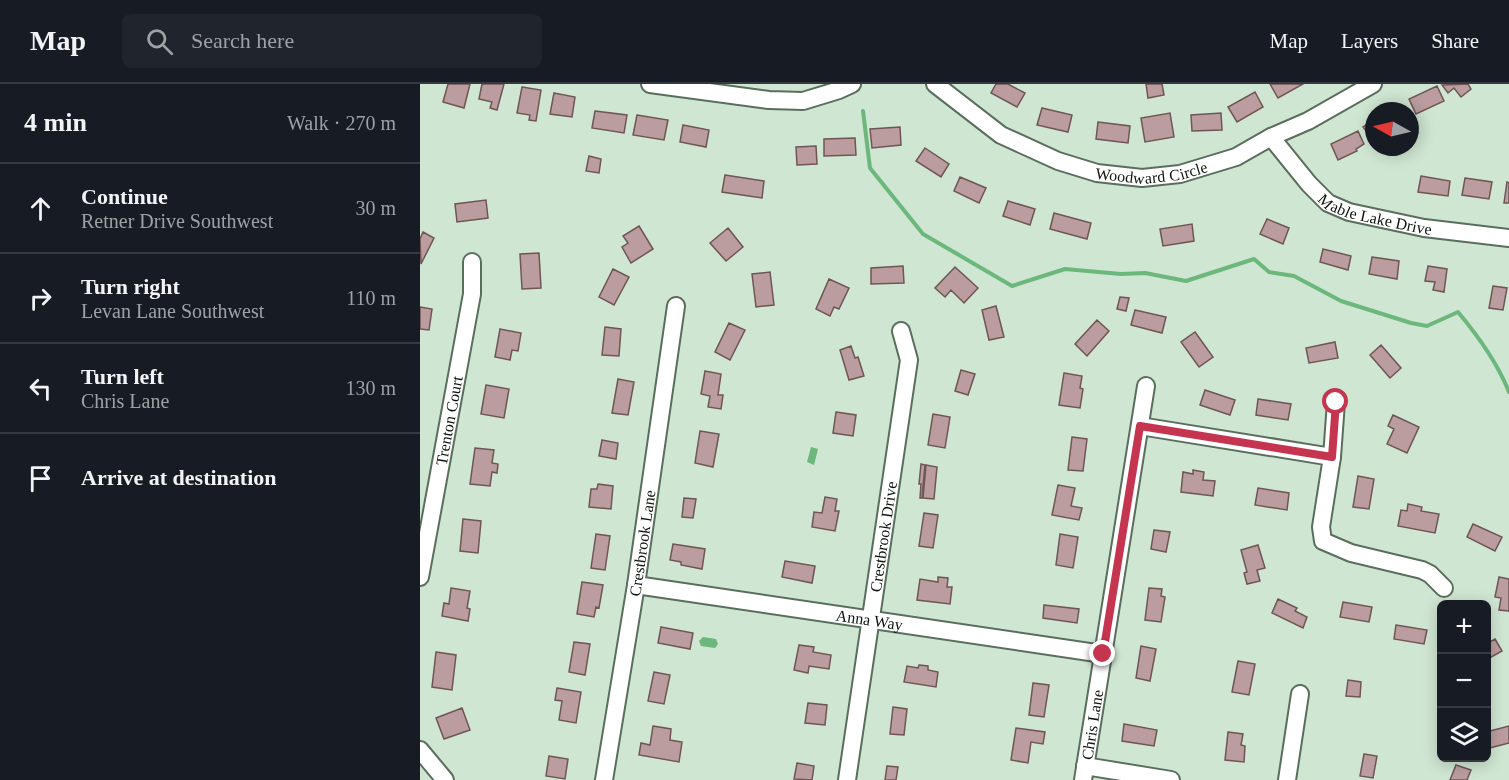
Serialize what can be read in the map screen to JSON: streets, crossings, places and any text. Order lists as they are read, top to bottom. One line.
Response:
{"streets":{"street":["Woodward Circle","Mable Lake Drive","Trenton Court","Crestbrook Drive","Crestbrook Lane","Anna Way","Chris Lane"]},"crossings":[["Woodward Circle","Mable Lake Drive"],["Crestbrook Drive","Anna Way"],["Crestbrook Lane","Anna Way"],["Anna Way","Chris Lane"]],"north":"left","page":{"header":"Map","search":"Search here","nav":["Map","Layers","Share"],"heading":["4 min","Walk · 270 m"],"list":[["Continue","Retner Drive Southwest","30 m"],["Turn right","Levan Lane Southwest","110 m"],["Turn left","Chris Lane","130 m"],"Arrive at destination"],"map_buttons":["+","−"]}}
